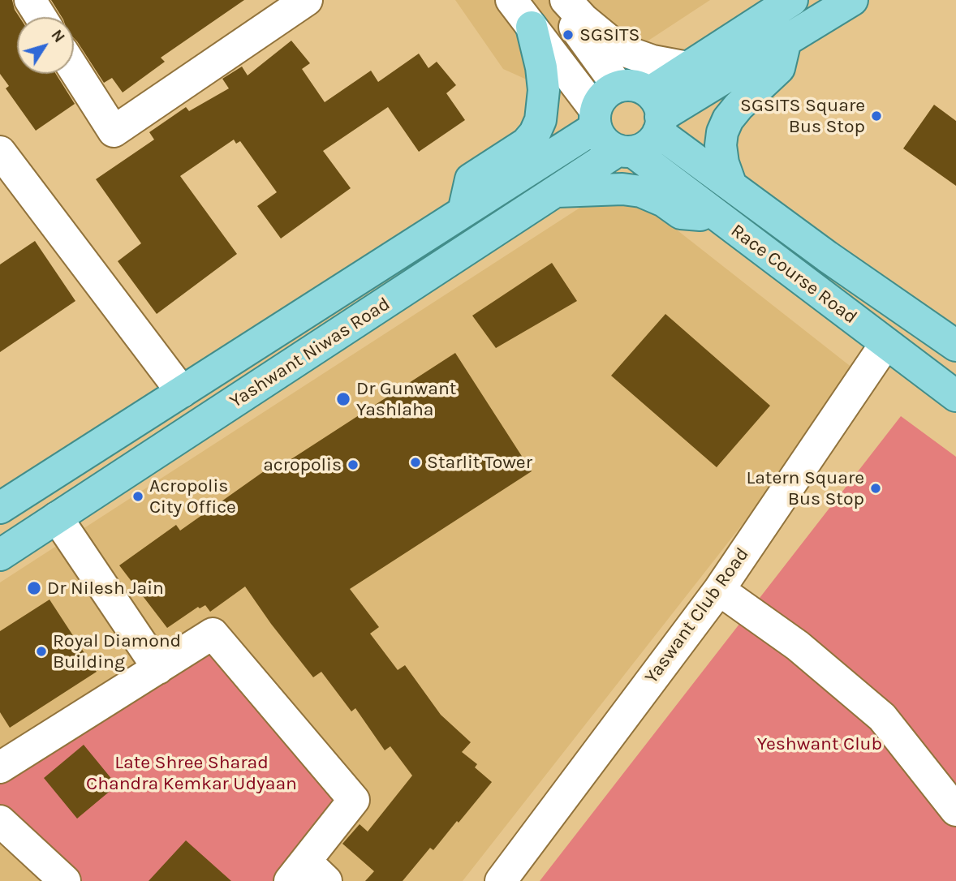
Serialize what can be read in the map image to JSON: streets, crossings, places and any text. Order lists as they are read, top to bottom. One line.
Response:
{"streets":{"main road":["Race Course Road","Yashwant Niwas Road"],"street":["Yaswant Club Road"]},"crossings":[["Race Course Road","Yashwant Niwas Road"],["Race Course Road","Yaswant Club Road"]],"parks":["Yeshwant Club","Late Shree Sharad Chandra Kemkar Udyaan"],"places":["SGSITS","SGSITS Square Bus Stop","Dr Gunwant Yashlaha","Starlit Tower","acropolis","Latern Square Bus Stop","Acropolis City Office","Dr Nilesh Jain","Royal Diamond Building"],"north":"top right"}
